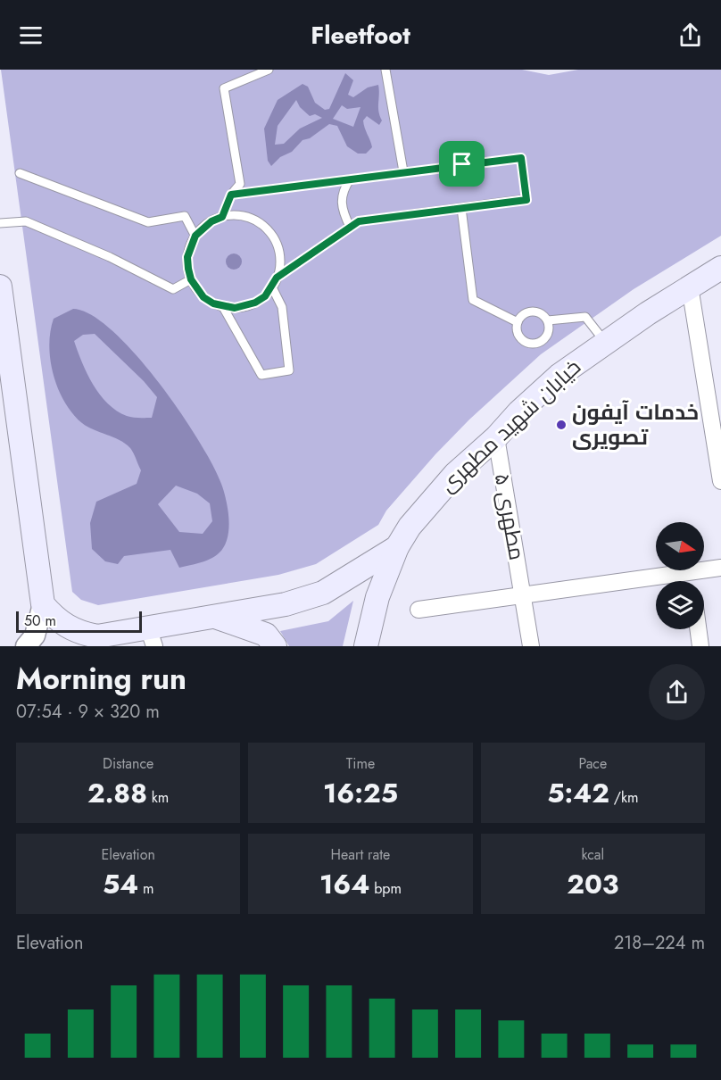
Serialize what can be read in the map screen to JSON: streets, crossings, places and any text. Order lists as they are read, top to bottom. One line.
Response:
{"streets":{"main road":["خیابان شهید مطهری"],"street":["مطهری ۵"]},"crossings":[["خیابان شهید مطهری","مطهری ۵"]],"places":["خدمات آیفون تصویری"],"scale_bar":"50 m","north":"right","page":{"header":"Fleetfoot","scale":"50 m","heading":["Morning run","07:54 · 9 × 320 m"],"stats":[["Distance","2.88 km"],["Time","16:25"],["Pace","5:42 /km"],["Elevation","54 m"],["Heart rate","164 bpm"],["kcal","203"]],"chart":["Elevation","218–224 m"]}}
